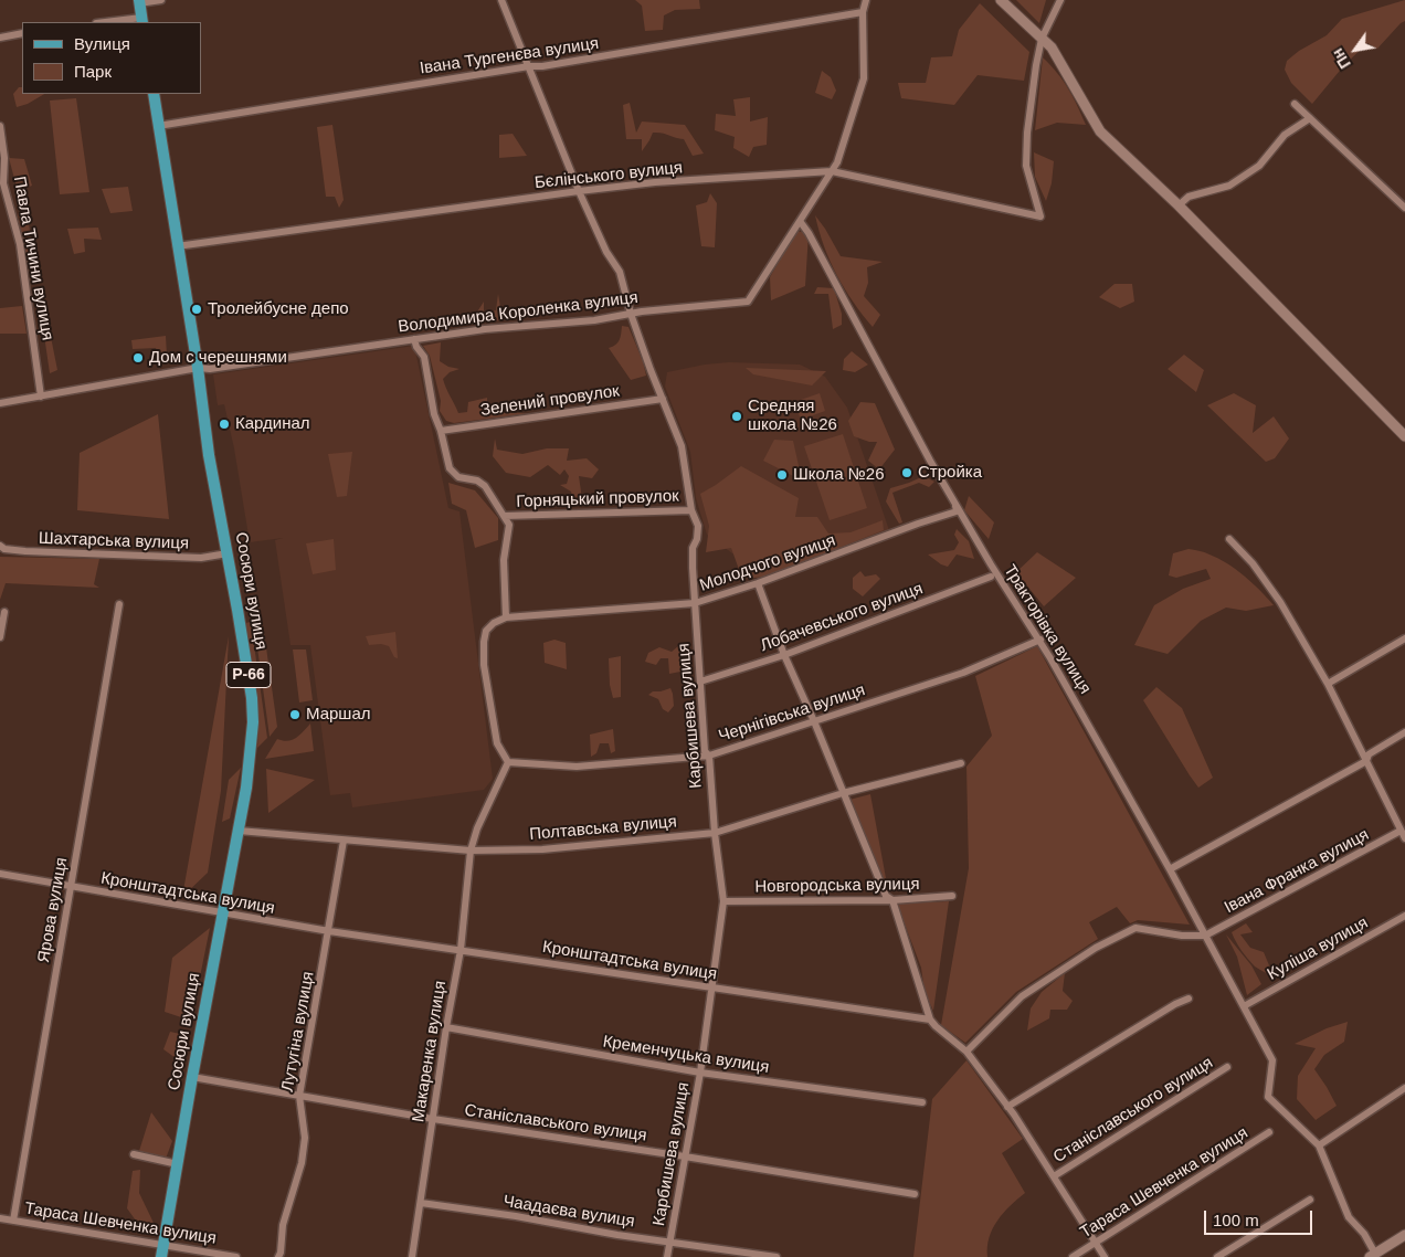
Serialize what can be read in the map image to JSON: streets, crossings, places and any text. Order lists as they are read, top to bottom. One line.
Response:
{"streets":{"main road":["Сосюри вулиця","Р-66"],"street":["Івана Тургенєва вулиця","Бєлінського вулиця","Павла Тичини вулиця","Володимира Короленка вулиця","Зелений провулок","Горняцький провулок","Шахтарська вулиця","Молодчого вулиця","Лобачевського вулиця","Тракторівка вулиця","Чернігівська вулиця","Карбишева вулиця","Полтавська вулиця","Івана Франка вулиця","Новгородська вулиця","Кронштадтська вулиця","Ярова вулиця","Куліша вулиця","Лутугіна вулиця","Макаренка вулиця","Кременчуцька вулиця","Станіславського вулиця","Тараса Шевченка вулиця","Чаадаєва вулиця"]},"crossings":[["Івана Тургенєва вулиця","Сосюри вулиця"],["Івана Тургенєва вулиця","Карбишева вулиця"],["Бєлінського вулиця","Сосюри вулиця"],["Бєлінського вулиця","Карбишева вулиця"],["Павла Тичини вулиця","Володимира Короленка вулиця"],["Володимира Короленка вулиця","Сосюри вулиця"],["Володимира Короленка вулиця","Тракторівка вулиця"],["Володимира Короленка вулиця","Карбишева вулиця"],["Зелений провулок","Карбишева вулиця"],["Горняцький провулок","Карбишева вулиця"],["Шахтарська вулиця","Сосюри вулиця"],["Молодчого вулиця","Тракторівка вулиця"],["Молодчого вулиця","Карбишева вулиця"],["Сосюри вулиця","Полтавська вулиця"],["Сосюри вулиця","Кронштадтська вулиця"],["Сосюри вулиця","Станіславського вулиця"],["Сосюри вулиця","Тараса Шевченка вулиця"],["Лобачевського вулиця","Карбишева вулиця"],["Тракторівка вулиця","Чернігівська вулиця"],["Тракторівка вулиця","Івана Франка вулиця"],["Тракторівка вулиця","Куліша вулиця"],["Чернігівська вулиця","Карбишева вулиця"],["Чернігівська вулиця","Макаренка вулиця"],["Карбишева вулиця","Полтавська вулиця"],["Карбишева вулиця","Новгородська вулиця"],["Карбишева вулиця","Кронштадтська вулиця"],["Карбишева вулиця","Кременчуцька вулиця"],["Карбишева вулиця","Станіславського вулиця"],["Карбишева вулиця","Чаадаєва вулиця"],["Полтавська вулиця","Лутугіна вулиця"],["Полтавська вулиця","Макаренка вулиця"],["Кронштадтська вулиця","Ярова вулиця"],["Кронштадтська вулиця","Лутугіна вулиця"],["Кронштадтська вулиця","Макаренка вулиця"],["Ярова вулиця","Тараса Шевченка вулиця"],["Лутугіна вулиця","Станіславського вулиця"],["Макаренка вулиця","Кременчуцька вулиця"],["Макаренка вулиця","Станіславського вулиця"],["Макаренка вулиця","Чаадаєва вулиця"]],"places":["Тролейбусне депо","Дом с черешнями","Средняя школа №26","Кардинал","Стройка","Школа №26","Маршал"],"legend":["Вулиця","Парк"],"scale_bar":"100 m","north":"bottom left"}
